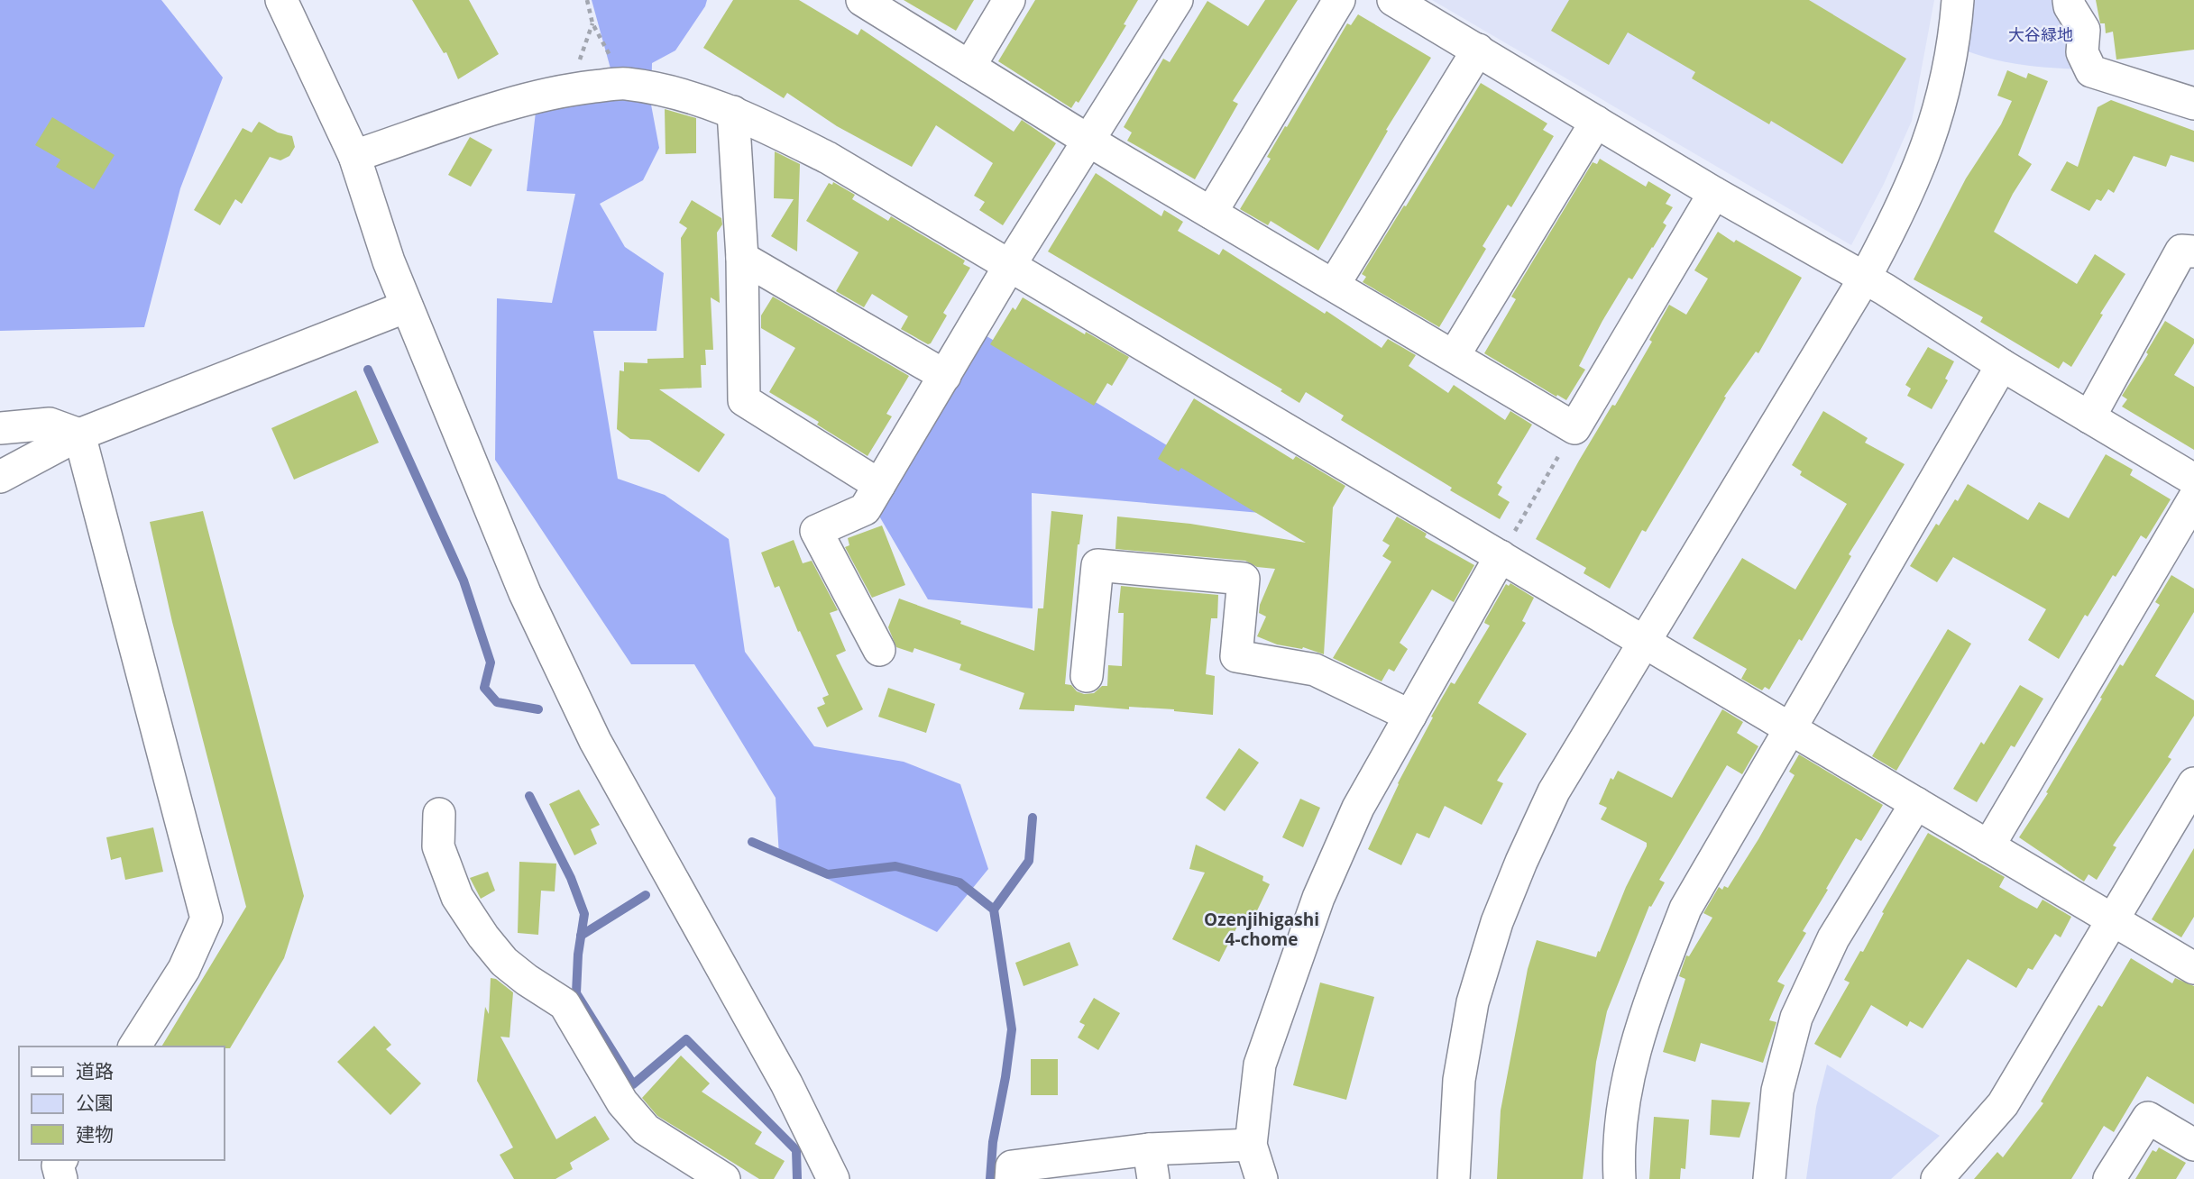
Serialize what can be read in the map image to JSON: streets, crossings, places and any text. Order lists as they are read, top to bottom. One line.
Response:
{"districts":["Ozenjihigashi 4-chome"],"parks":["大谷緑地"],"legend":["道路","公園","建物"]}
